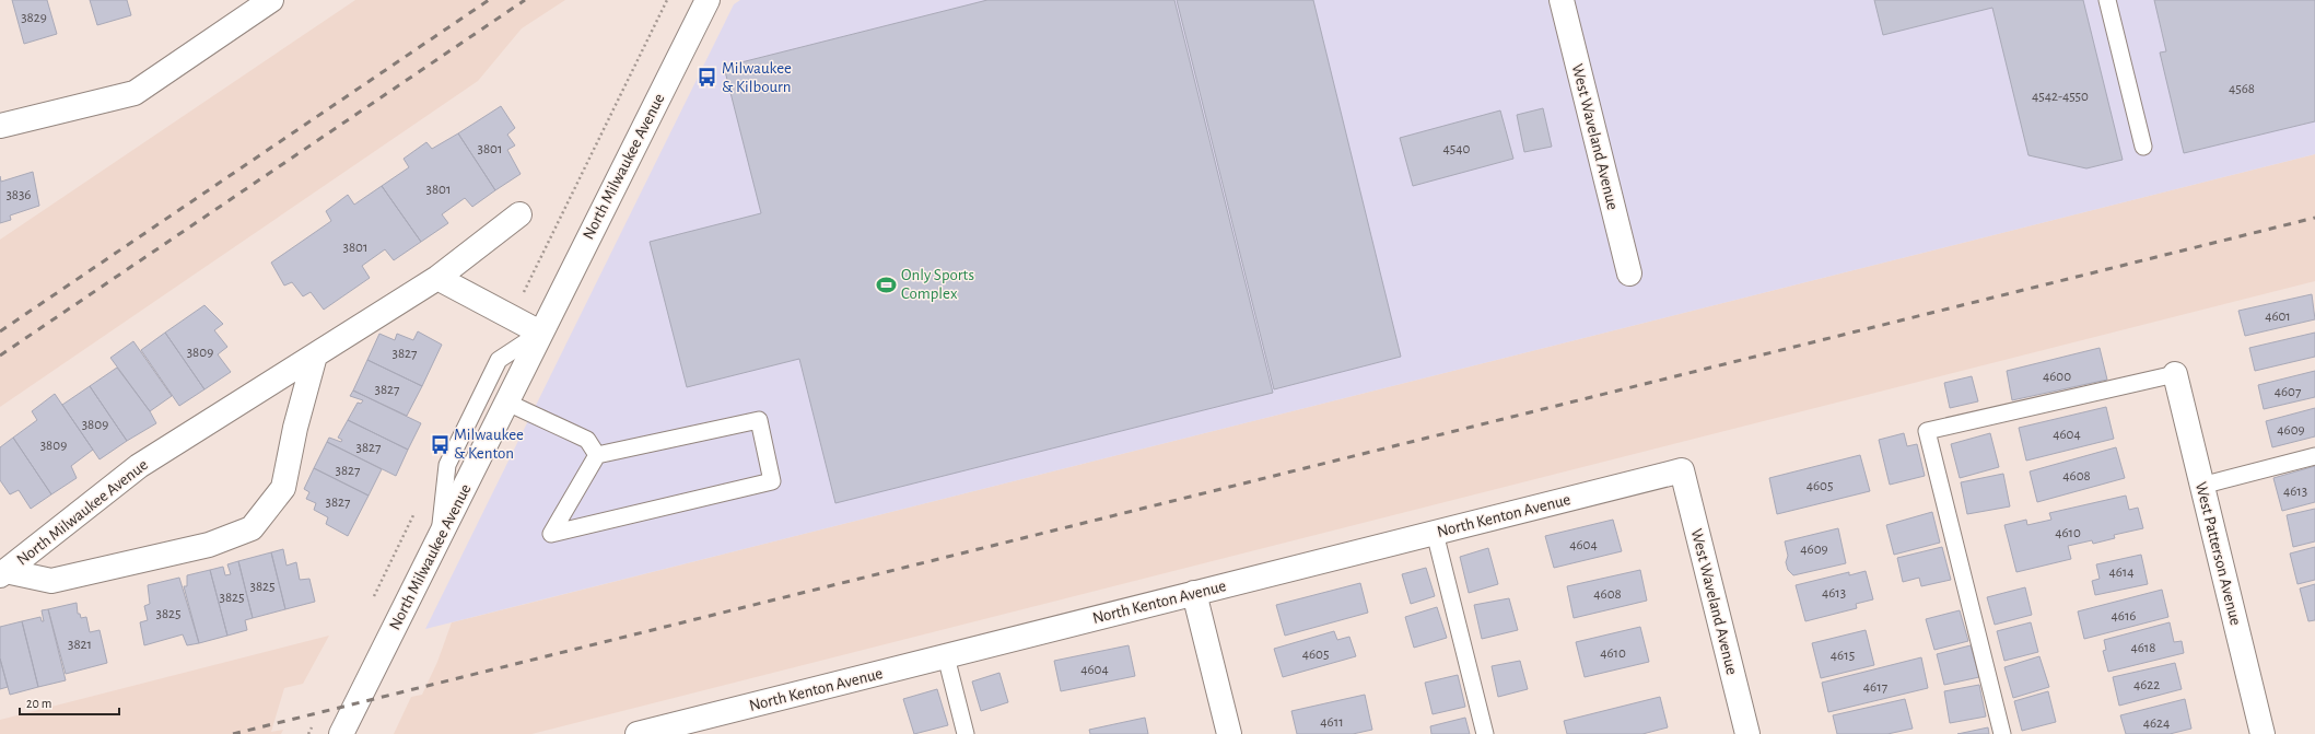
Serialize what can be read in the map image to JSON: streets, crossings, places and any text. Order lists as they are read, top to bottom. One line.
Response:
{"streets":{"street":["West Waveland Avenue","North Milwaukee Avenue","North Kenton Avenue","West Patterson Avenue"]},"crossings":[["West Waveland Avenue","North Kenton Avenue"]],"places":{"bus stop":["Milwaukee & Kilbourn","Milwaukee & Kenton"],"sports":["Only Sports Complex"]},"house_numbers":["3829","4568","4542-4550","3801","4540","3801","3836","3801","4601","3809","3827","4600","3827","4607","3809","4609","4604","3809","3827","3827","4608","4605","4613","3827","4610","4604","4609","4614","3825","4613","4608","3825","3825","4616","3821","4618","4610","4605","4615","4604","4622","4617","4611","4624"],"scale_bar":"20 m"}
